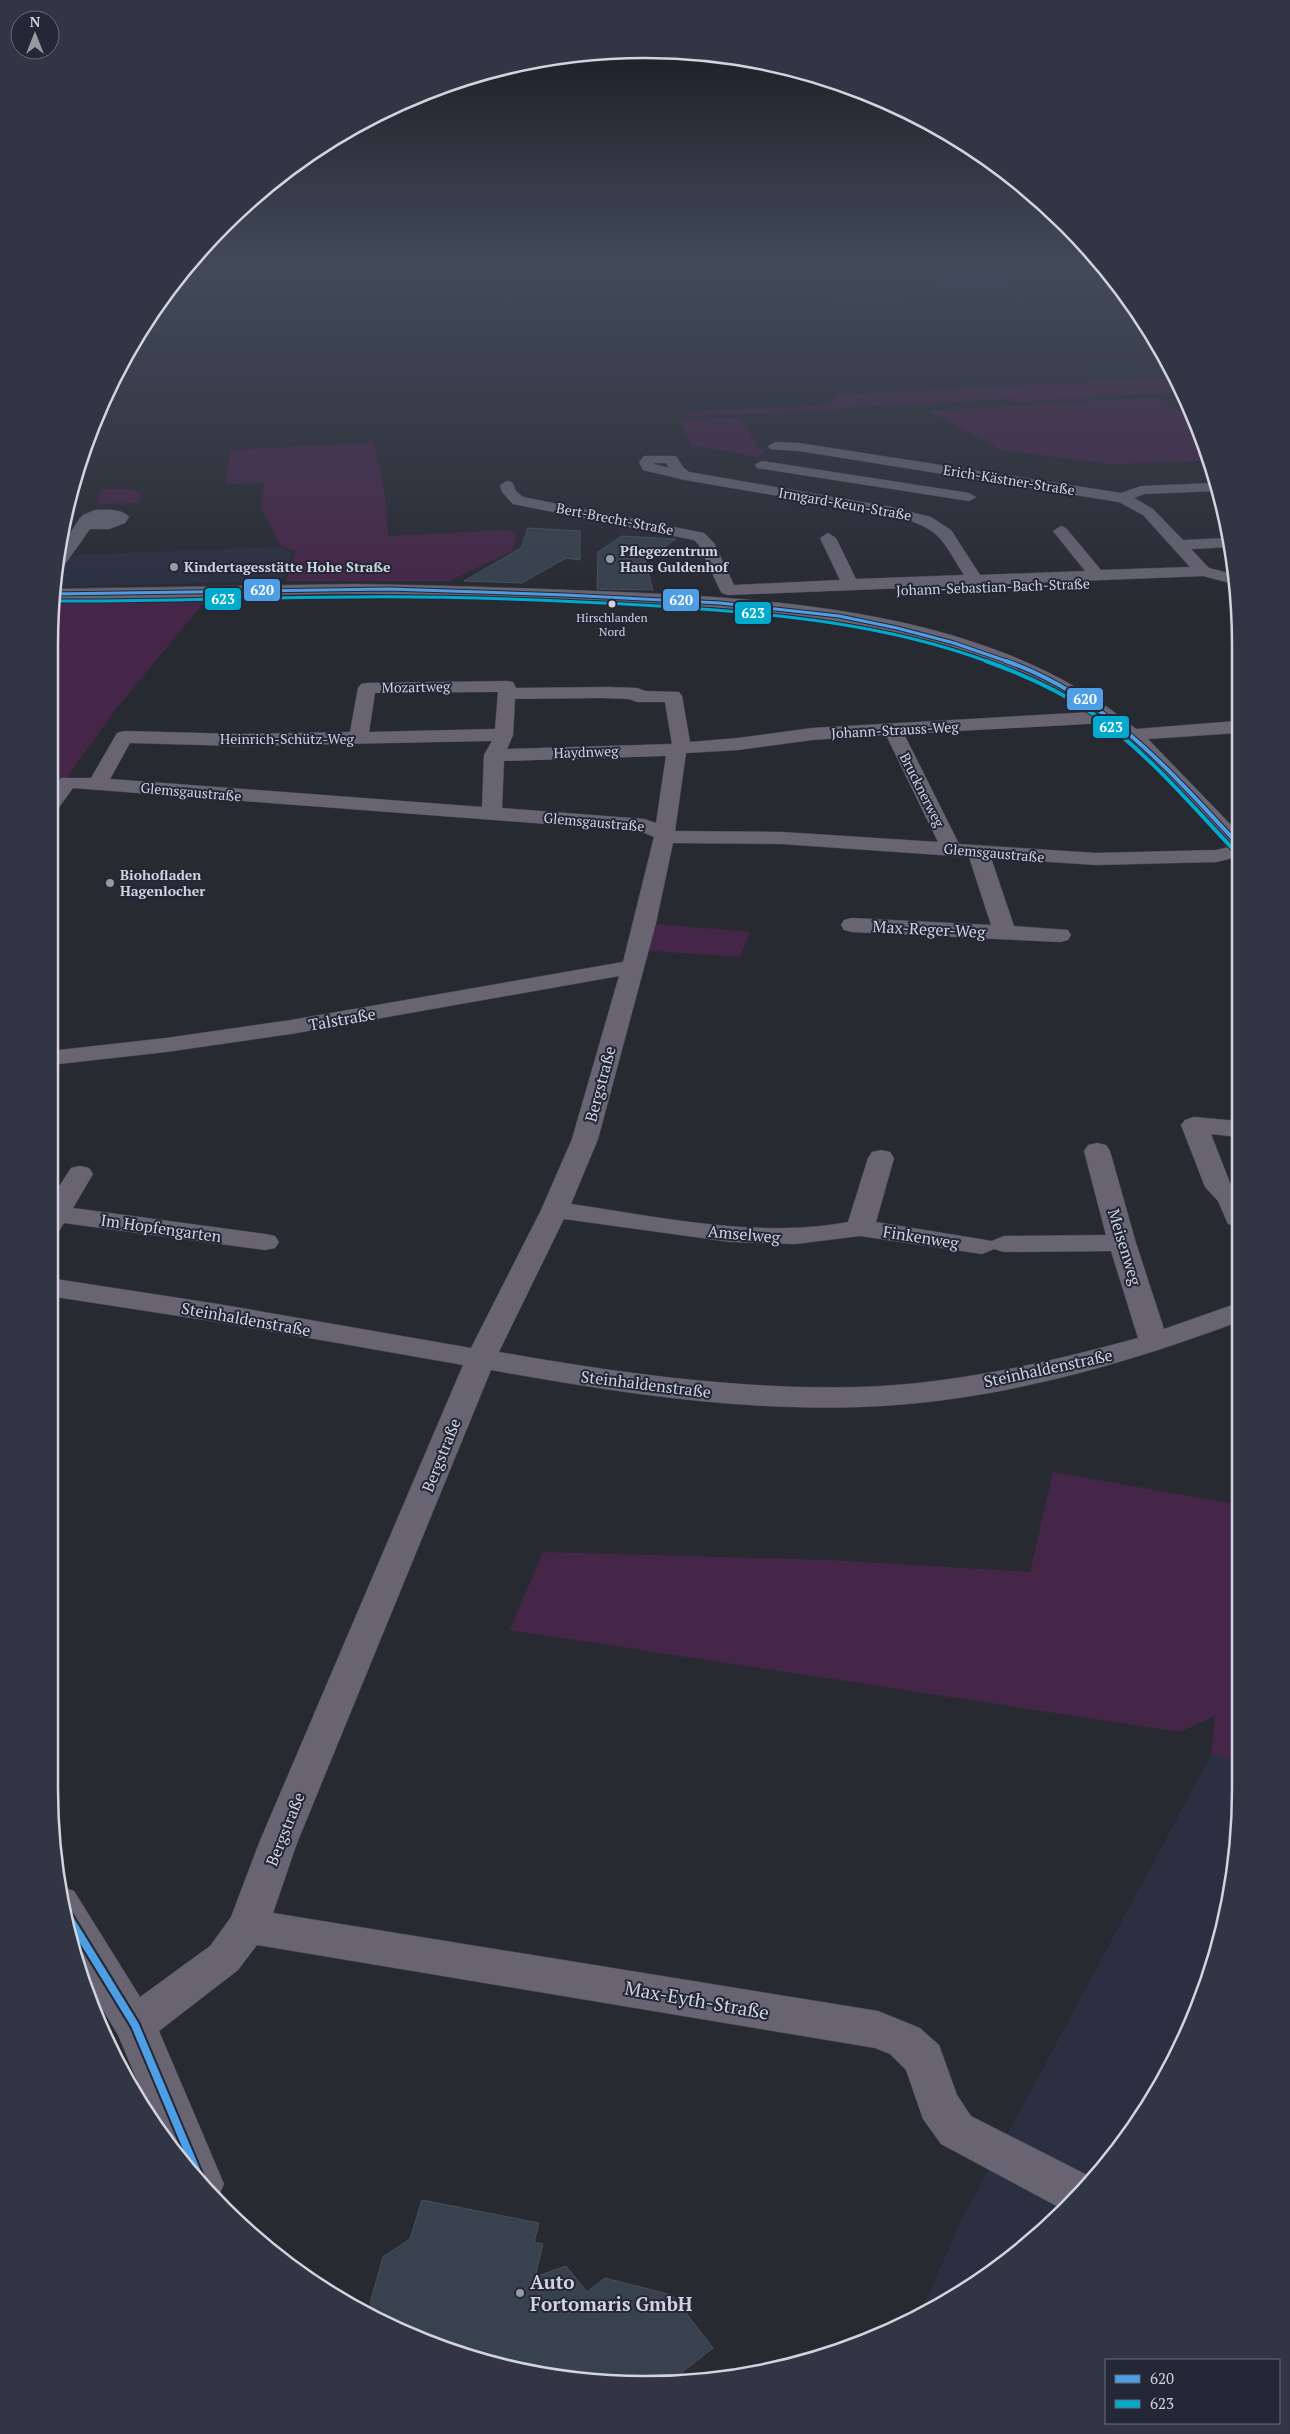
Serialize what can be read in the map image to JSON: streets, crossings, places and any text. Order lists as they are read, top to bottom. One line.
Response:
{"streets":{"street":["Erich-Kästner-Straße","Irmgard-Keun-Straße","Bert-Brecht-Straße","Johann-Sebastian-Bach-Straße","Mozartweg","Johann-Strauss-Weg","Heinrich-Schütz-Weg","Haydnweg","Brucknerweg","Glemsgaustraße","Max-Reger-Weg","Talstraße","Bergstraße","Im Hopfengarten","Amselweg","Finkenweg","Meisenweg","Steinhaldenstraße","Max-Eyth-Straße"]},"crossings":[["Erich-Kästner-Straße","Johann-Sebastian-Bach-Straße"],["Irmgard-Keun-Straße","Johann-Sebastian-Bach-Straße"],["Bert-Brecht-Straße","Johann-Sebastian-Bach-Straße"],["Mozartweg","Heinrich-Schütz-Weg"],["Mozartweg","Bergstraße"],["Johann-Strauss-Weg","Haydnweg"],["Johann-Strauss-Weg","Brucknerweg"],["Johann-Strauss-Weg","Bergstraße"],["Heinrich-Schütz-Weg","Glemsgaustraße"],["Haydnweg","Bergstraße"],["Brucknerweg","Glemsgaustraße"],["Glemsgaustraße","Max-Reger-Weg"],["Glemsgaustraße","Bergstraße"],["Talstraße","Bergstraße"],["Bergstraße","Amselweg"],["Bergstraße","Steinhaldenstraße"],["Bergstraße","Max-Eyth-Straße"],["Amselweg","Finkenweg"],["Finkenweg","Meisenweg"],["Meisenweg","Steinhaldenstraße"]],"places":["Pflegezentrum Haus Guldenhof","Kindertagesstätte Hohe Straße","Hirschlanden Nord","Biohofladen Hagenlocher","Auto Fortomaris GmbH"],"lines":["transit line 620","transit line 623"],"legend":["620","623"],"north":"top"}
